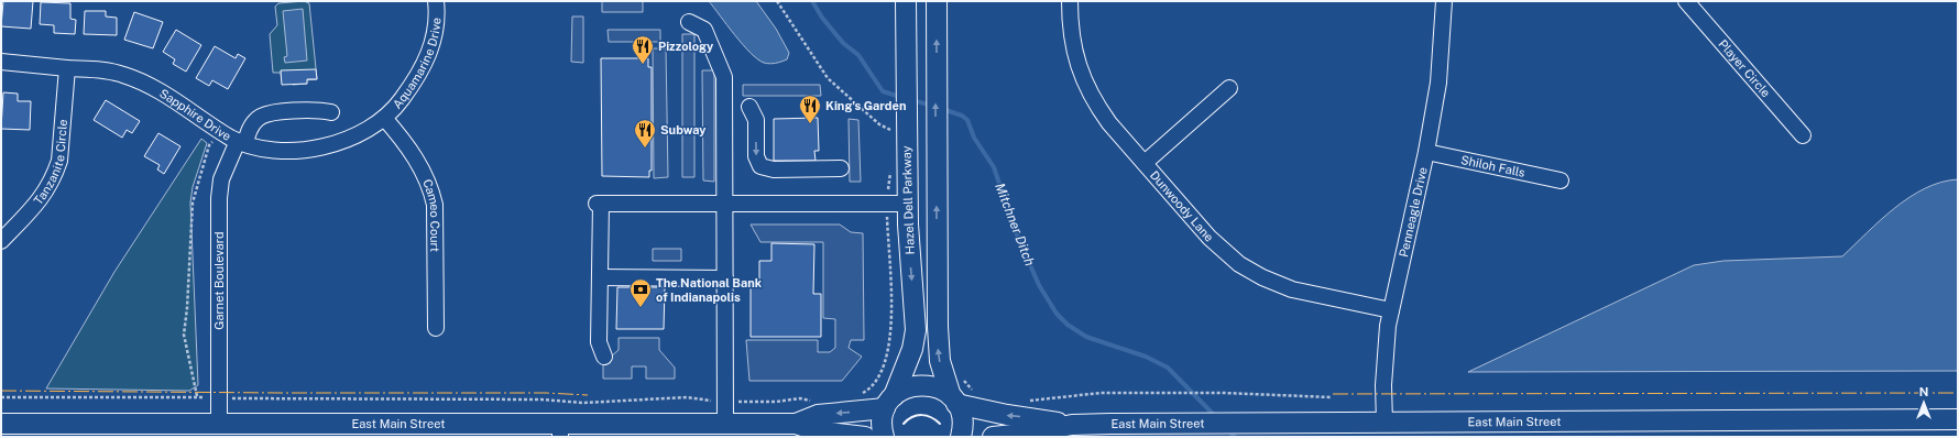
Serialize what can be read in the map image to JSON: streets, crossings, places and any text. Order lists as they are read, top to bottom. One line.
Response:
{"streets":{"main road":["Hazel Dell Parkway","East Main Street"],"street":["Aquamarine Drive","Player Circle","Sapphire Drive","Tanzanite Circle","Shiloh Falls","Dunwoody Lane","Penneagle Drive","Cameo Court","Garnet Boulevard"]},"crossings":[["Aquamarine Drive","Sapphire Drive"],["Aquamarine Drive","Cameo Court"],["Sapphire Drive","Tanzanite Circle"],["Sapphire Drive","Cameo Court"],["Sapphire Drive","Garnet Boulevard"],["Shiloh Falls","Penneagle Drive"],["Hazel Dell Parkway","East Main Street"],["Dunwoody Lane","Penneagle Drive"],["Penneagle Drive","East Main Street"],["Garnet Boulevard","East Main Street"]],"water":["Mitchner Ditch"],"places":{"restaurant":["Pizzology","King's Garden","Subway"],"bank":["The National Bank of Indianapolis"]},"north":"top"}
